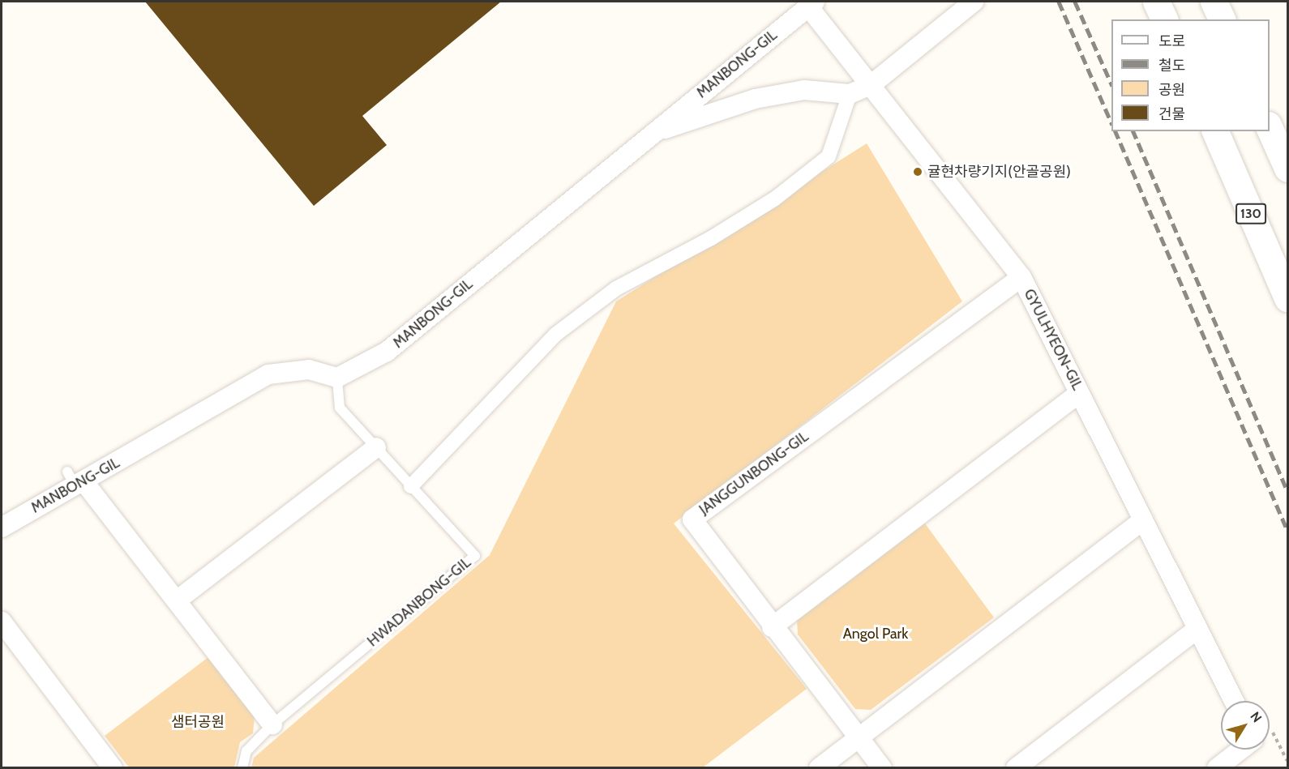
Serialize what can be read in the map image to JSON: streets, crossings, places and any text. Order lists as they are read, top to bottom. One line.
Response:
{"streets":{"highway":["130"],"street":["MANBONG-GIL","GYULHYEON-GIL","JANGGUNBONG-GIL"],"lane":["HWADANBONG-GIL"]},"crossings":[["MANBONG-GIL","GYULHYEON-GIL"],["MANBONG-GIL","HWADANBONG-GIL"],["GYULHYEON-GIL","JANGGUNBONG-GIL"]],"parks":["Angol Park","샘터공원"],"places":["귤현차량기지(안골공원)"],"legend":["도로","철도","공원","건물"],"north":"top right"}
